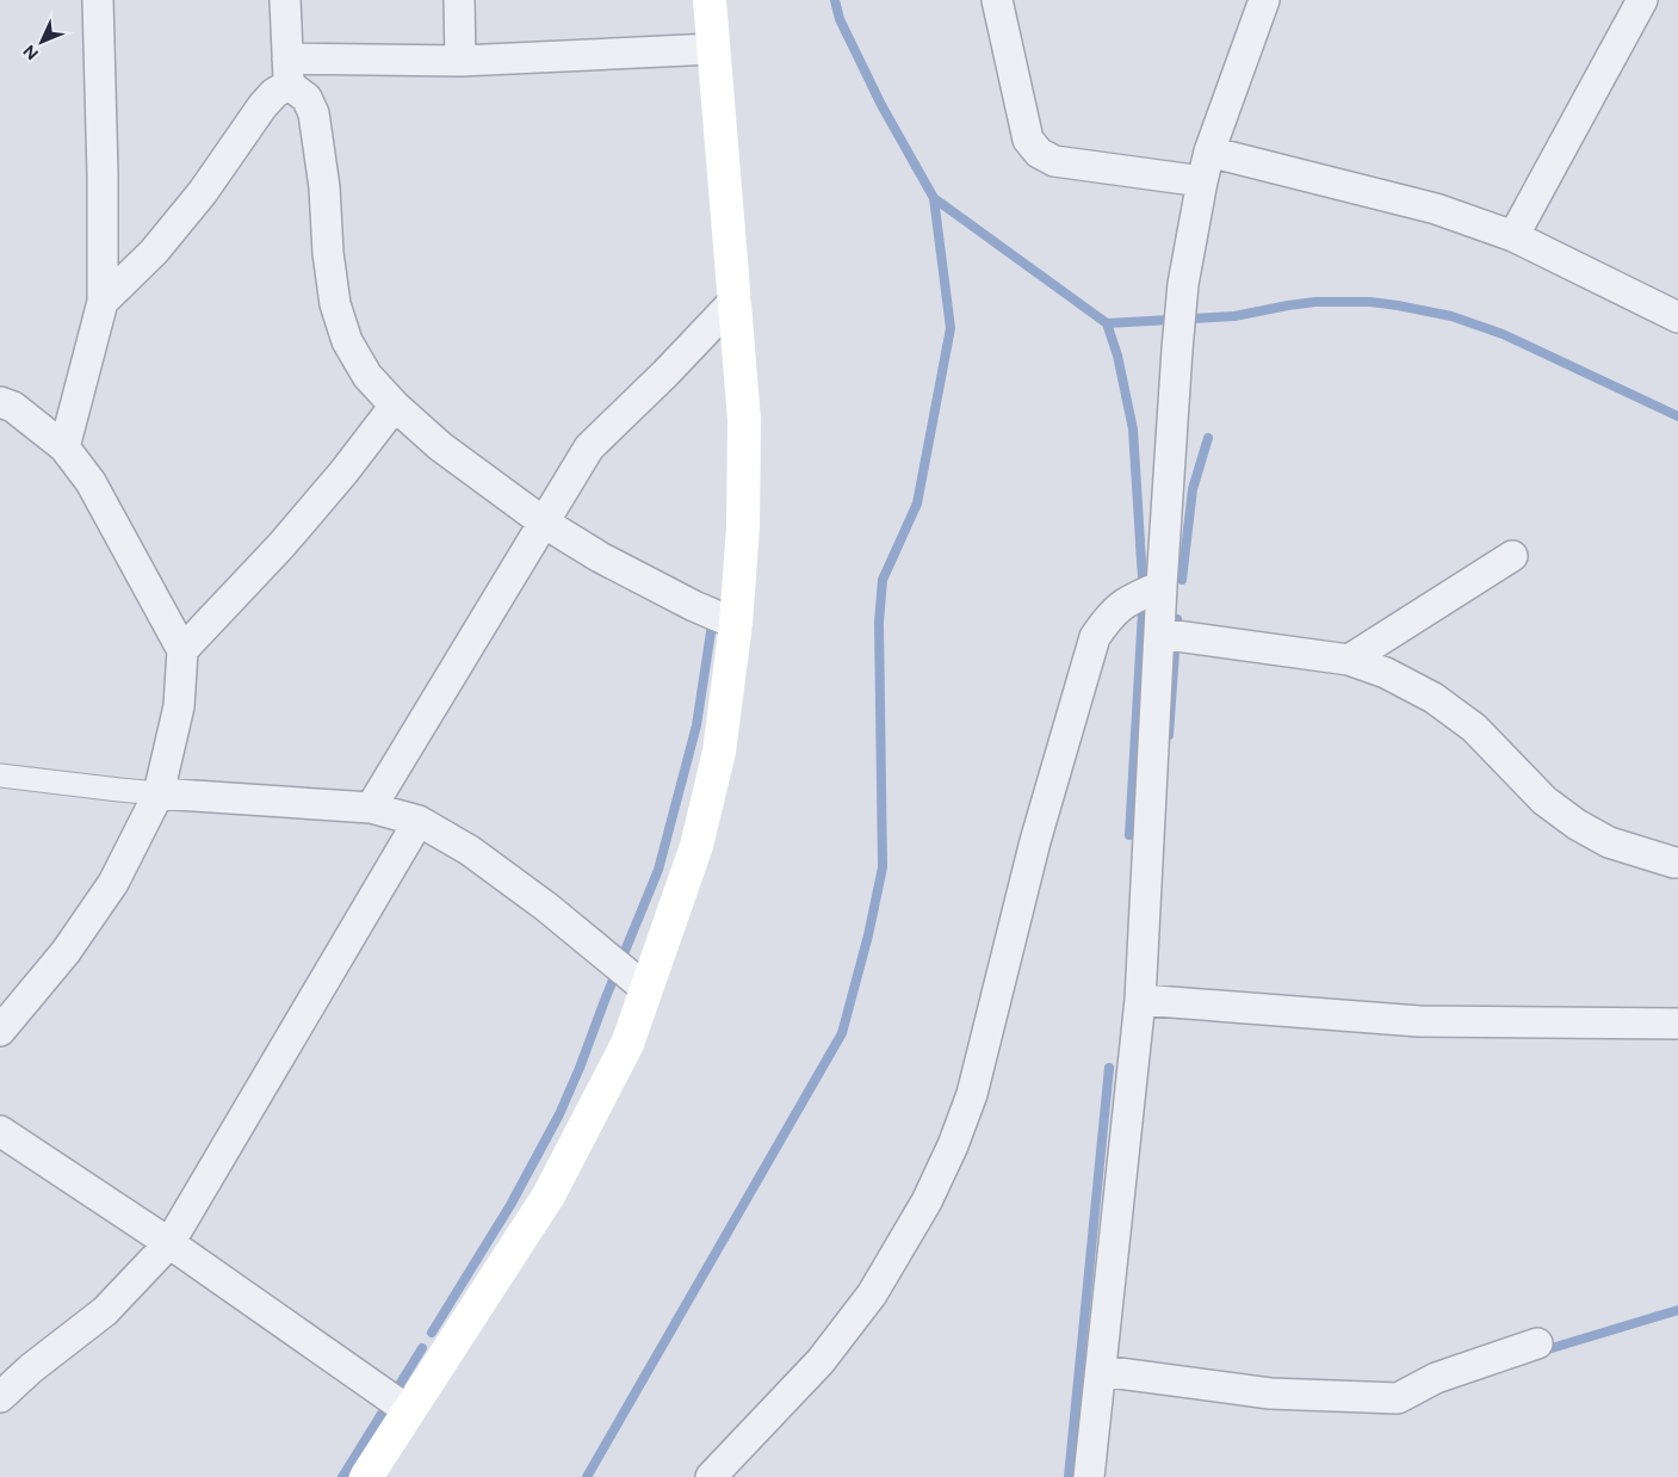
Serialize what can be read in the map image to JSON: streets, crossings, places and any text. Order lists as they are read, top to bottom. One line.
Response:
{"north":"bottom left"}
